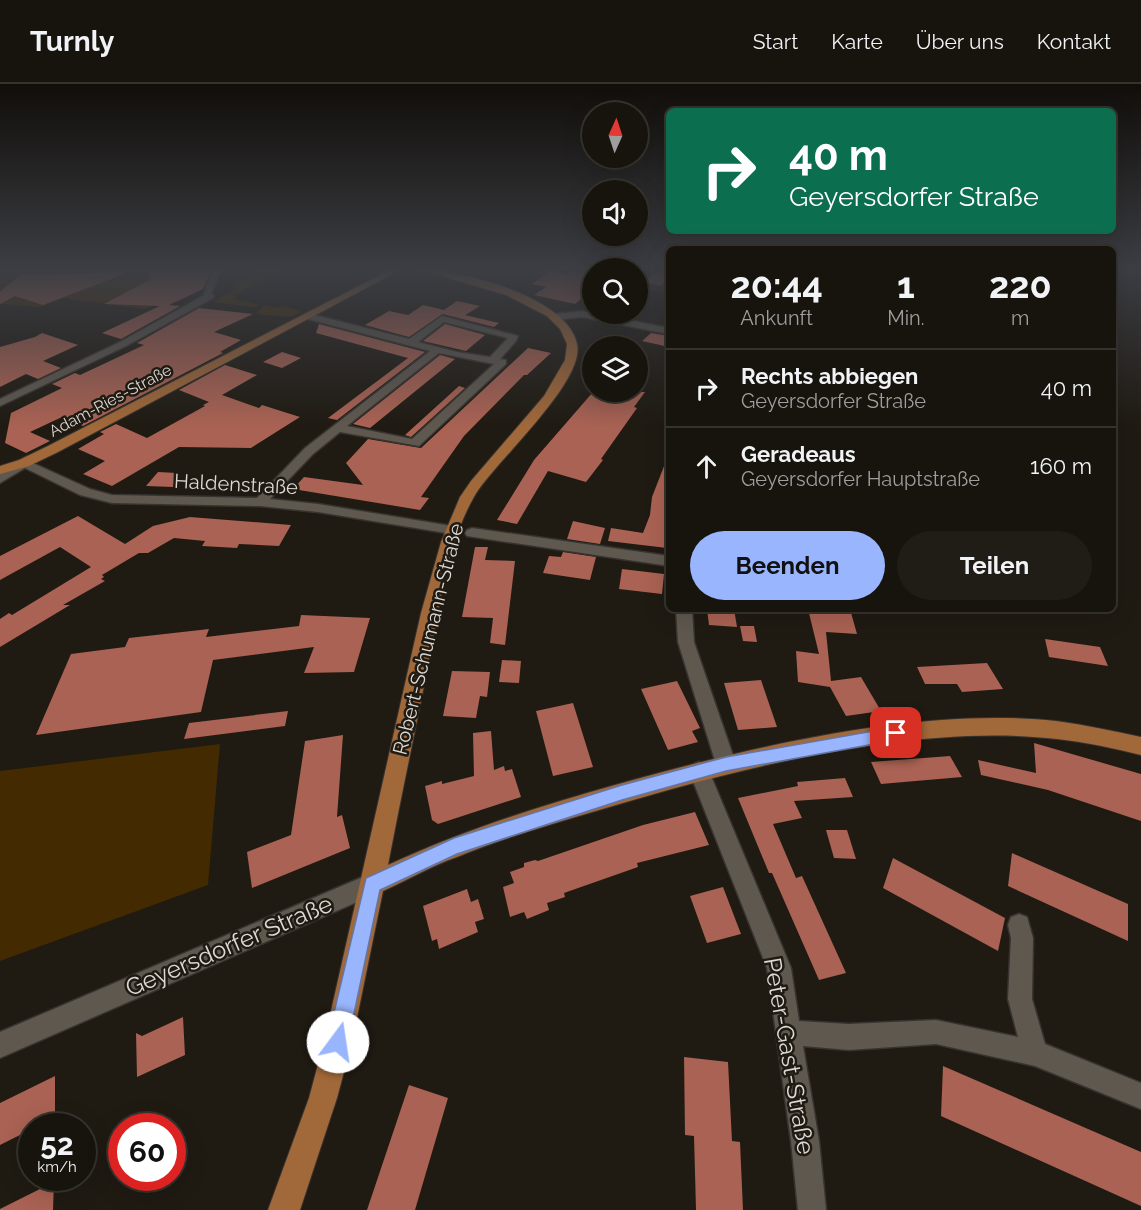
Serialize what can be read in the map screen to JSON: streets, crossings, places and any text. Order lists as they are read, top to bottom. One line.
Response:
{"streets":{"main road":["Adam-Ries-Straße","Robert-Schumann-Straße","Geyersdorfer Straße"],"street":["Haldenstraße","Peter-Gast-Straße"]},"crossings":[["Adam-Ries-Straße","Haldenstraße"],["Haldenstraße","Robert-Schumann-Straße"],["Robert-Schumann-Straße","Geyersdorfer Straße"],["Geyersdorfer Straße","Peter-Gast-Straße"]],"north":"top","page":{"header":"Turnly","nav":["Start","Karte","Über uns","Kontakt"],"turn":["40 m","Geyersdorfer Straße"],"eta":["20:44","Ankunft","1","Min.","220","m"],"list":[{"name":"Rechts abbiegen","note":"Geyersdorfer Straße","value":"40 m"},{"name":"Geradeaus","note":"Geyersdorfer Hauptstraße","value":"160 m"}],"buttons":["Beenden","Teilen"],"speed":"52 km/h","limit":"60"}}
